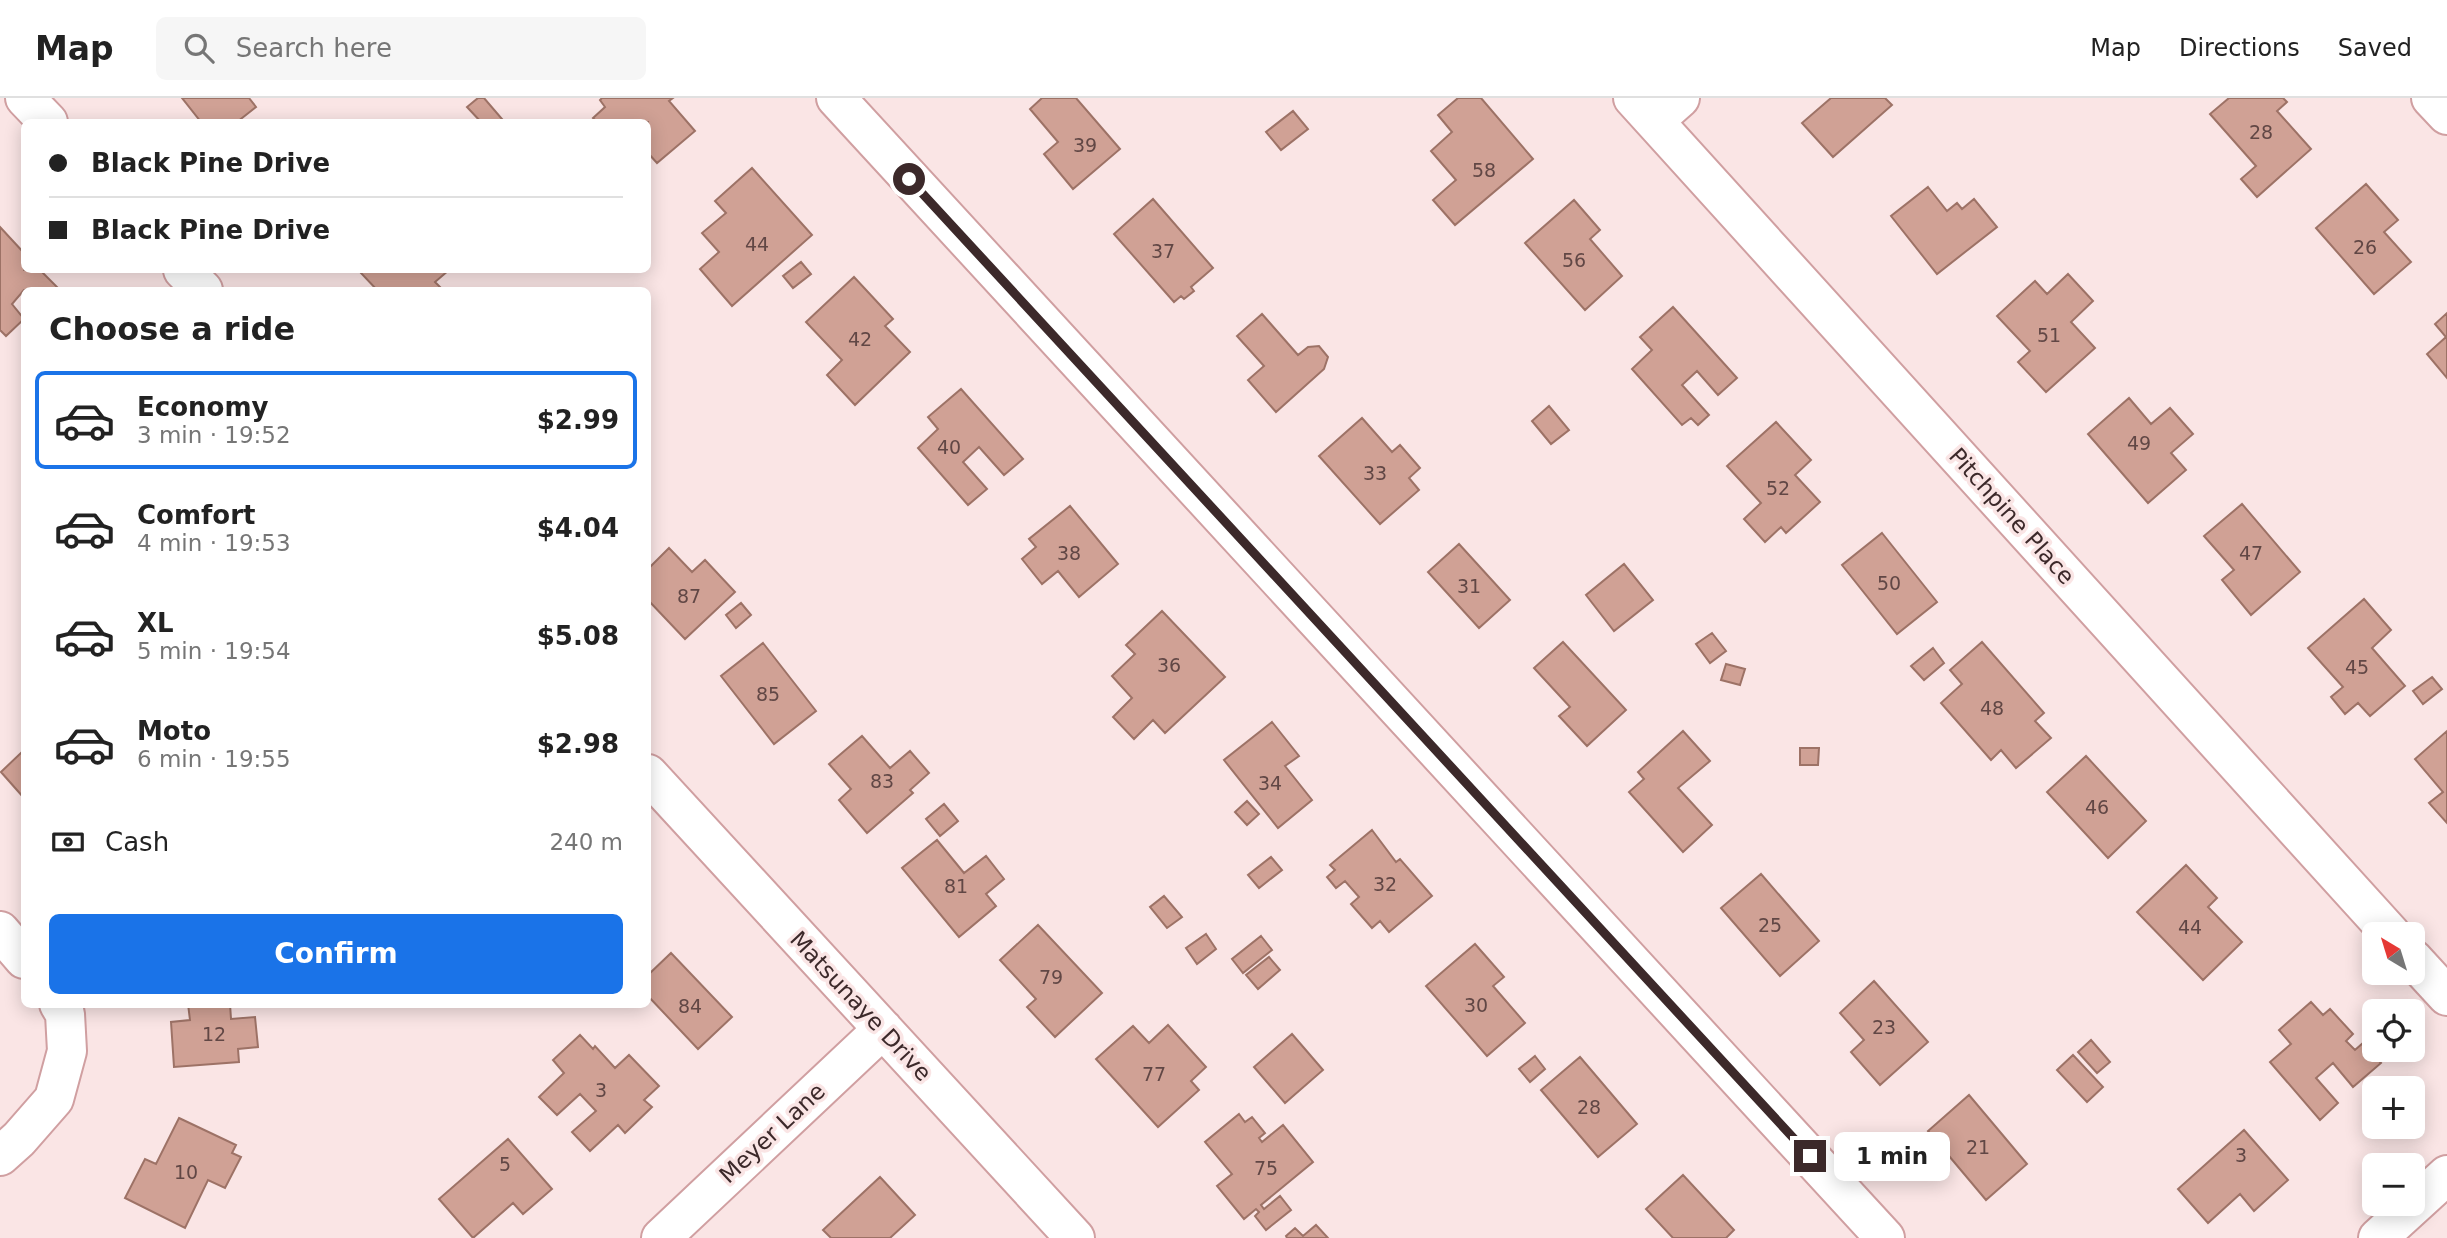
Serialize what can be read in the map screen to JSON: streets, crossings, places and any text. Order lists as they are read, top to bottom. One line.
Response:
{"streets":{"street":["Pitchpine Place","Matsunaye Drive","Meyer Lane"]},"crossings":[["Matsunaye Drive","Meyer Lane"]],"house_numbers":["28","39","58","44","26","37","56","51","42","49","40","33","52","38","47","50","31","87","36","45","85","48","83","34","46","32","81","25","44","79","30","84","23","12","77","3","28","21","3","5","75","10"],"north":"top left","page":{"header":"Map","search":"Search here","nav":["Map","Directions","Saved"],"banner":["Black Pine Drive","Black Pine Drive"],"heading":"Choose a ride","list":[{"name":"Economy","note":"3 min · 19:52","value":"$2.99"},{"name":"Comfort","note":"4 min · 19:53","value":"$4.04"},{"name":"XL","note":"5 min · 19:54","value":"$5.08"},{"name":"Moto","note":"6 min · 19:55","value":"$2.98"}],"pay":["Cash","240 m"],"buttons":"Confirm","map_buttons":["+","−"],"bubble":"1 min"}}
